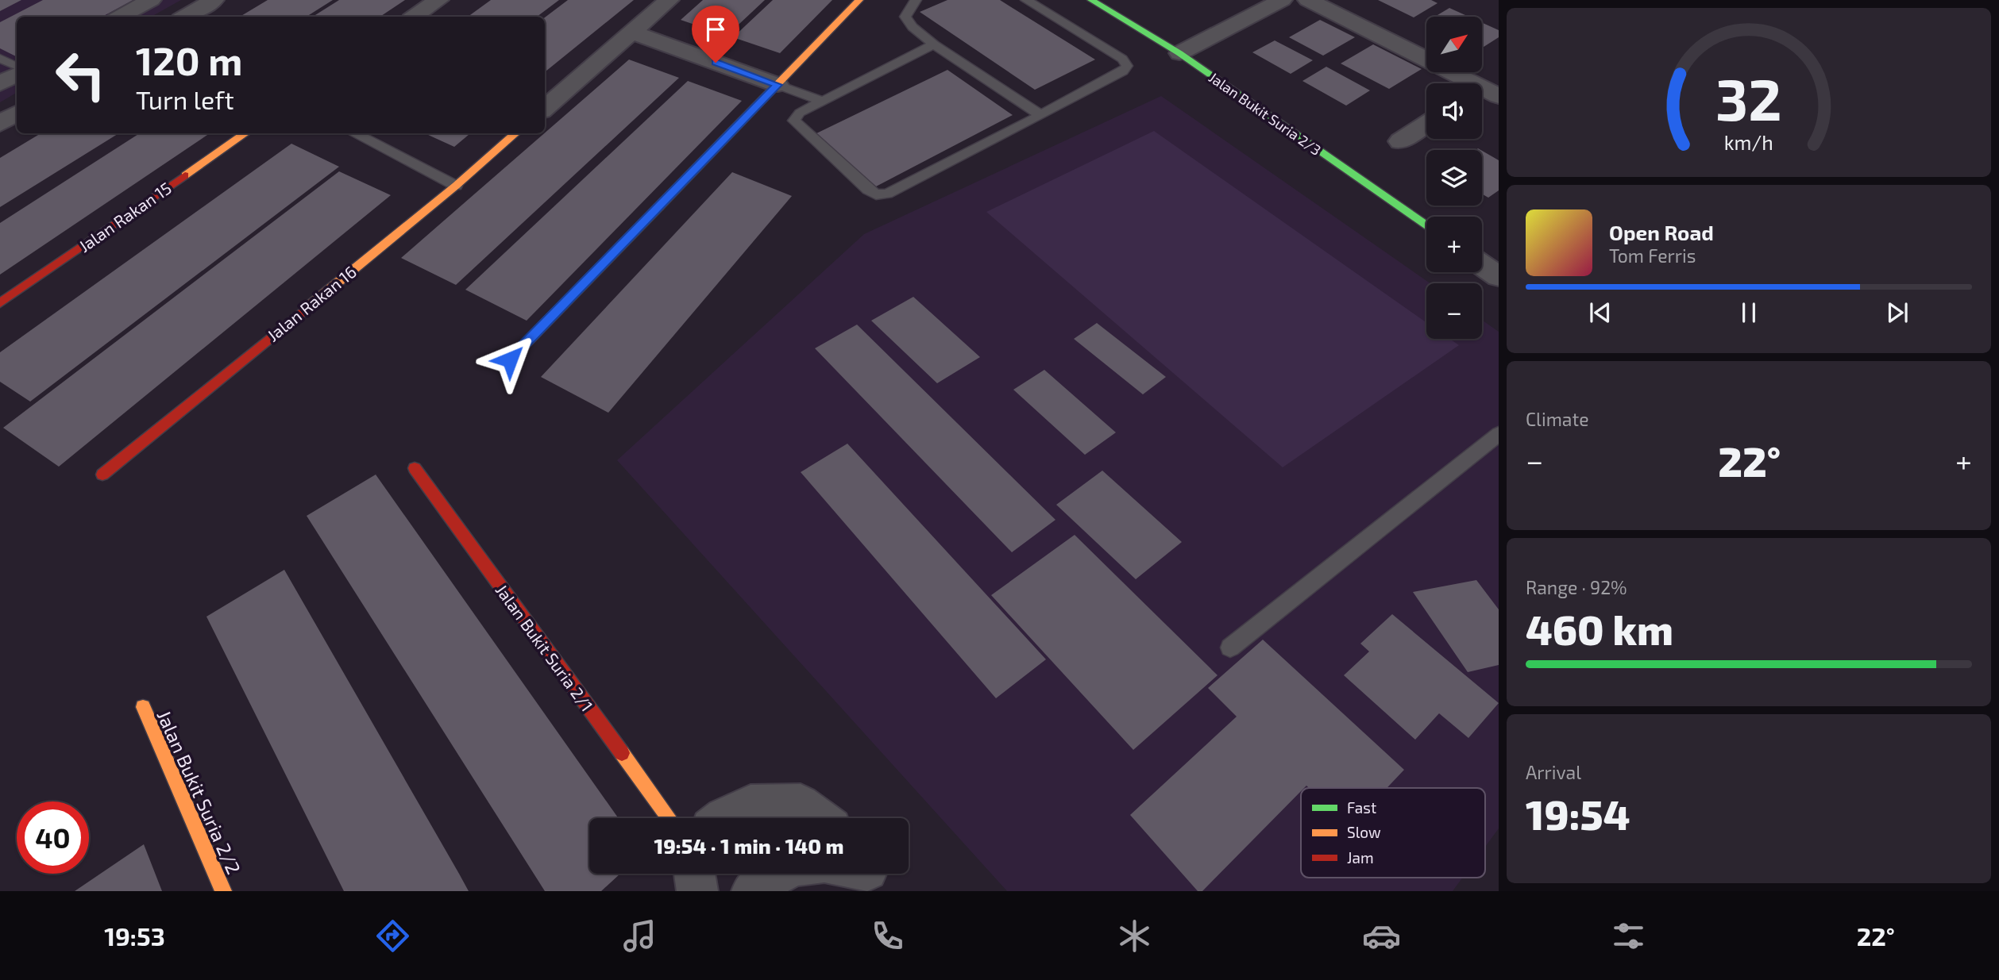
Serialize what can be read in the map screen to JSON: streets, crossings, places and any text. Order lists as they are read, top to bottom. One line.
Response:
{"streets":{"street":["Jalan Bukit Suria 2/3","Jalan Rakan 15","Jalan Rakan 16","Jalan Bukit Suria 2/1","Jalan Bukit Suria 2/2"]},"legend":["Fast","Slow","Jam"],"north":"top right","page":{"map_buttons":["+","−"],"turn":["120 m","Turn left"],"song":["Open Road","Tom Ferris"],"tile":["Climate",["Range · 92%","460 km"],["Arrival","19:54"]],"heat":["−","22°","+"],"limit":"40","trip":"19:54 · 1 min · 140 m","tabs":["19:53","22°"],"gauge":["32","km/h"]}}
